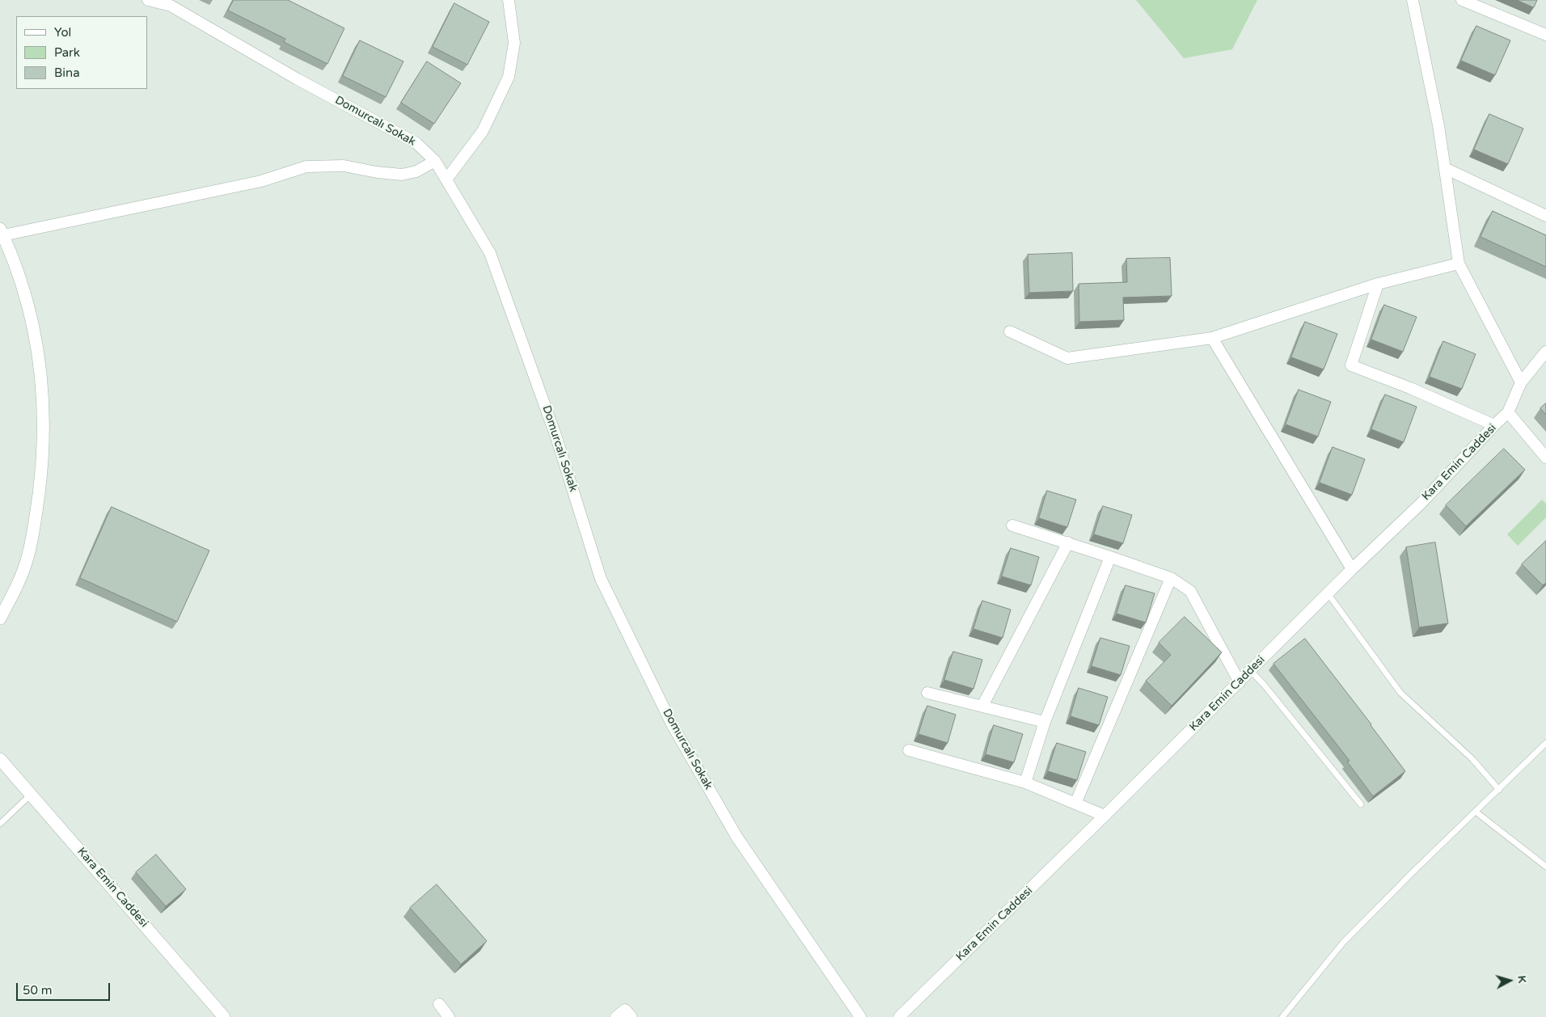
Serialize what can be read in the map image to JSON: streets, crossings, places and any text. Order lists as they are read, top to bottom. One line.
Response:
{"streets":{"main road":["Kara Emin Caddesi"],"street":["Domurcalı Sokak"]},"legend":["Yol","Park","Bina"],"scale_bar":"50 m","north":"right"}
